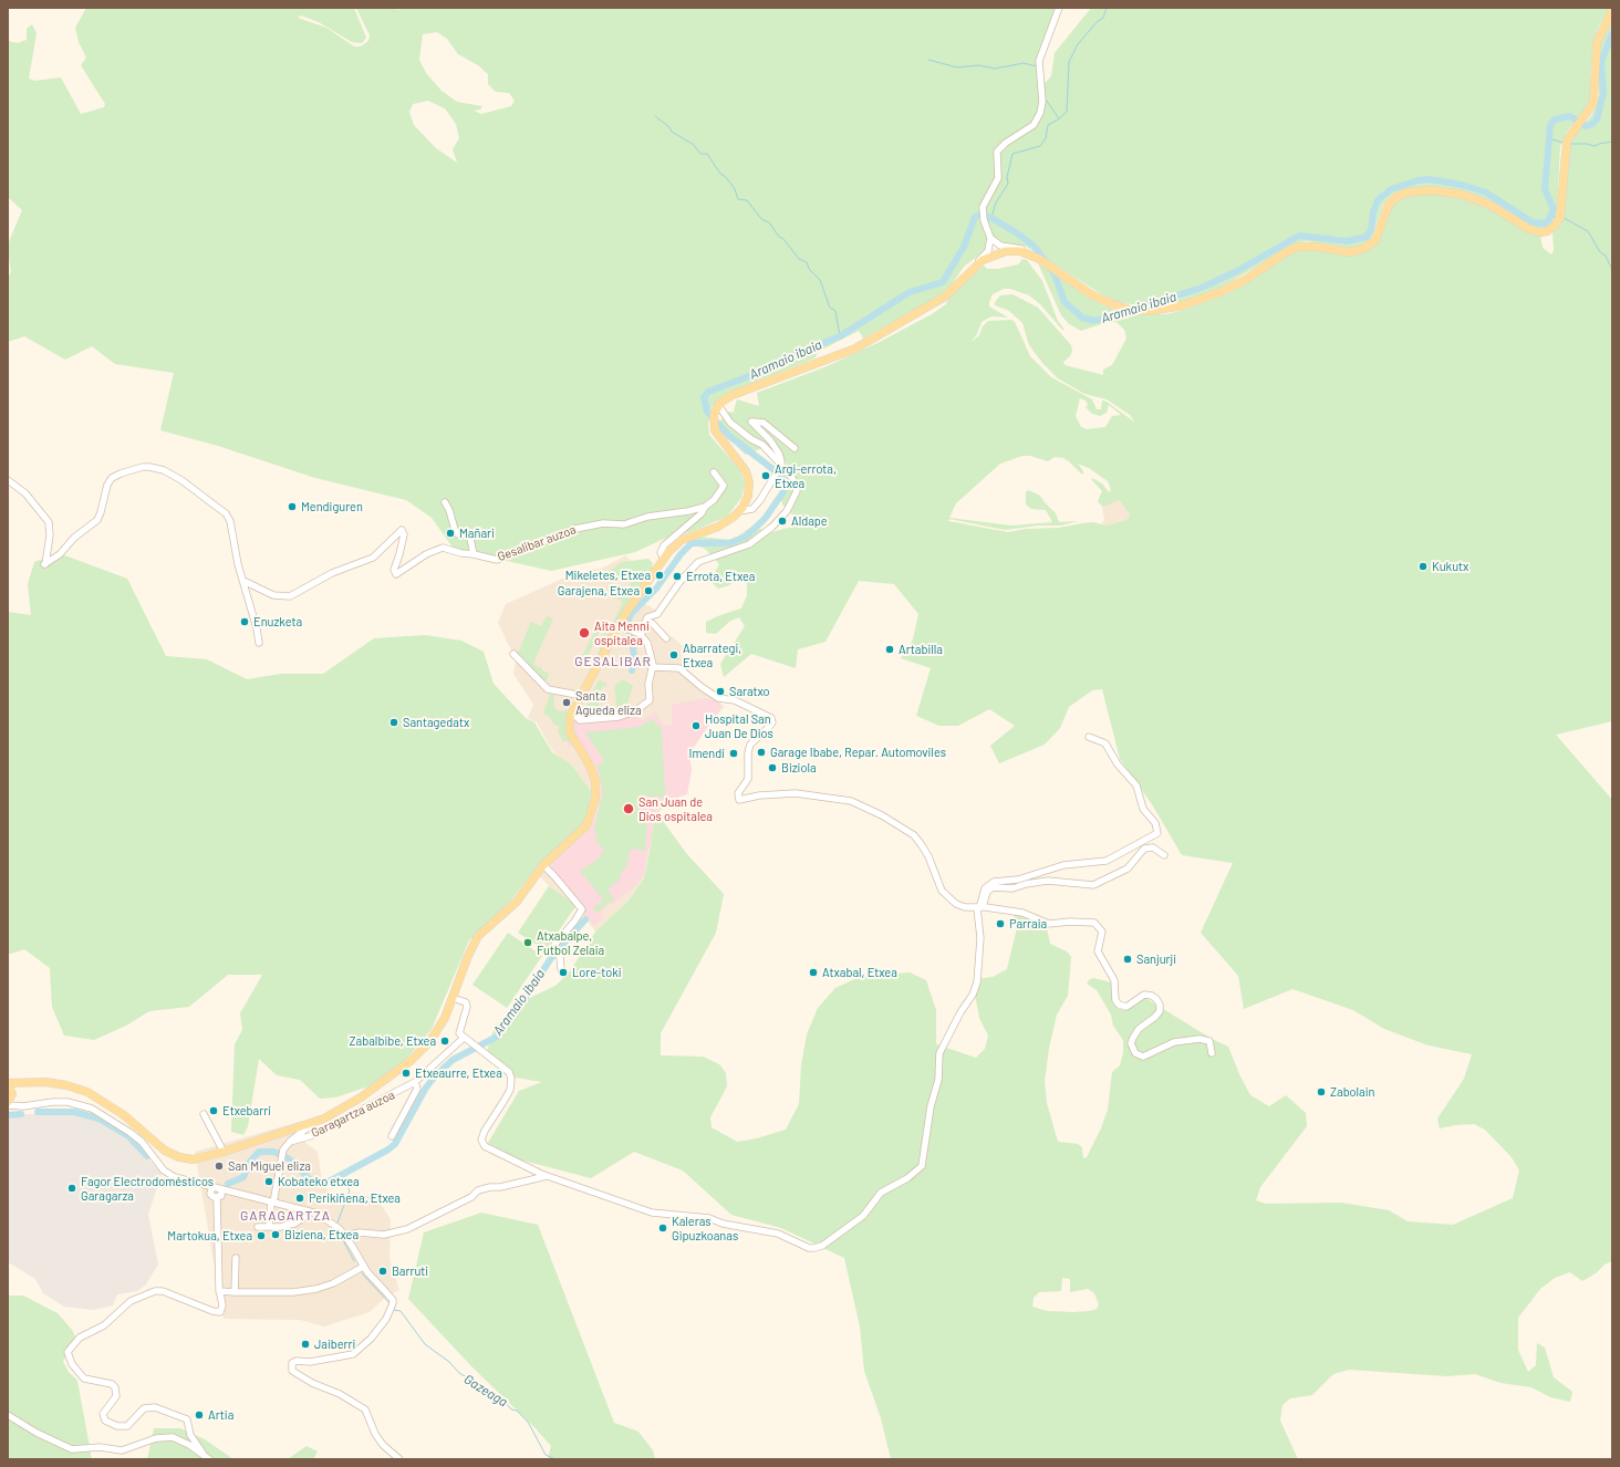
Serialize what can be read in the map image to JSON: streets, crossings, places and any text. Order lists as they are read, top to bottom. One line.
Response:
{"streets":{"street":["Gesalibar auzoa","Garagartza auzoa"]},"districts":["GESALIBAR","GARAGARTZA"],"water":["Aramaio ibaia","Gazeaga"],"places":["Argi-errota, Etxea","Mendiguren","Aldape","Mañari","Kukutx","Mikeletes, Etxea","Errota, Etxea","Garajena, Etxea","Enuzketa","Aita Menni ospitalea","Artabilla","Abarrategi, Etxea","Saratxo","Santa Agueda eliza","Santagedatx","Hospital San Juan De Dios","Garage Ibabe, Repar. Automoviles","Imendi","Biziola","San Juan de Dios ospitalea","Parraia","Atxabalpe, Futbol Zelaia","Sanjurji","Lore-toki","Atxabal, Etxea","Zabalbibe, Etxea","Etxeaurre, Etxea","Zabolain","Etxebarri","San Miguel eliza","Kobateko etxea","Fagor Electrodomésticos Garagarza","Perikiñena, Etxea","Kaleras Gipuzkoanas","Biziena, Etxea","Martokua, Etxea","Barruti","Jaiberri","Artia"]}
